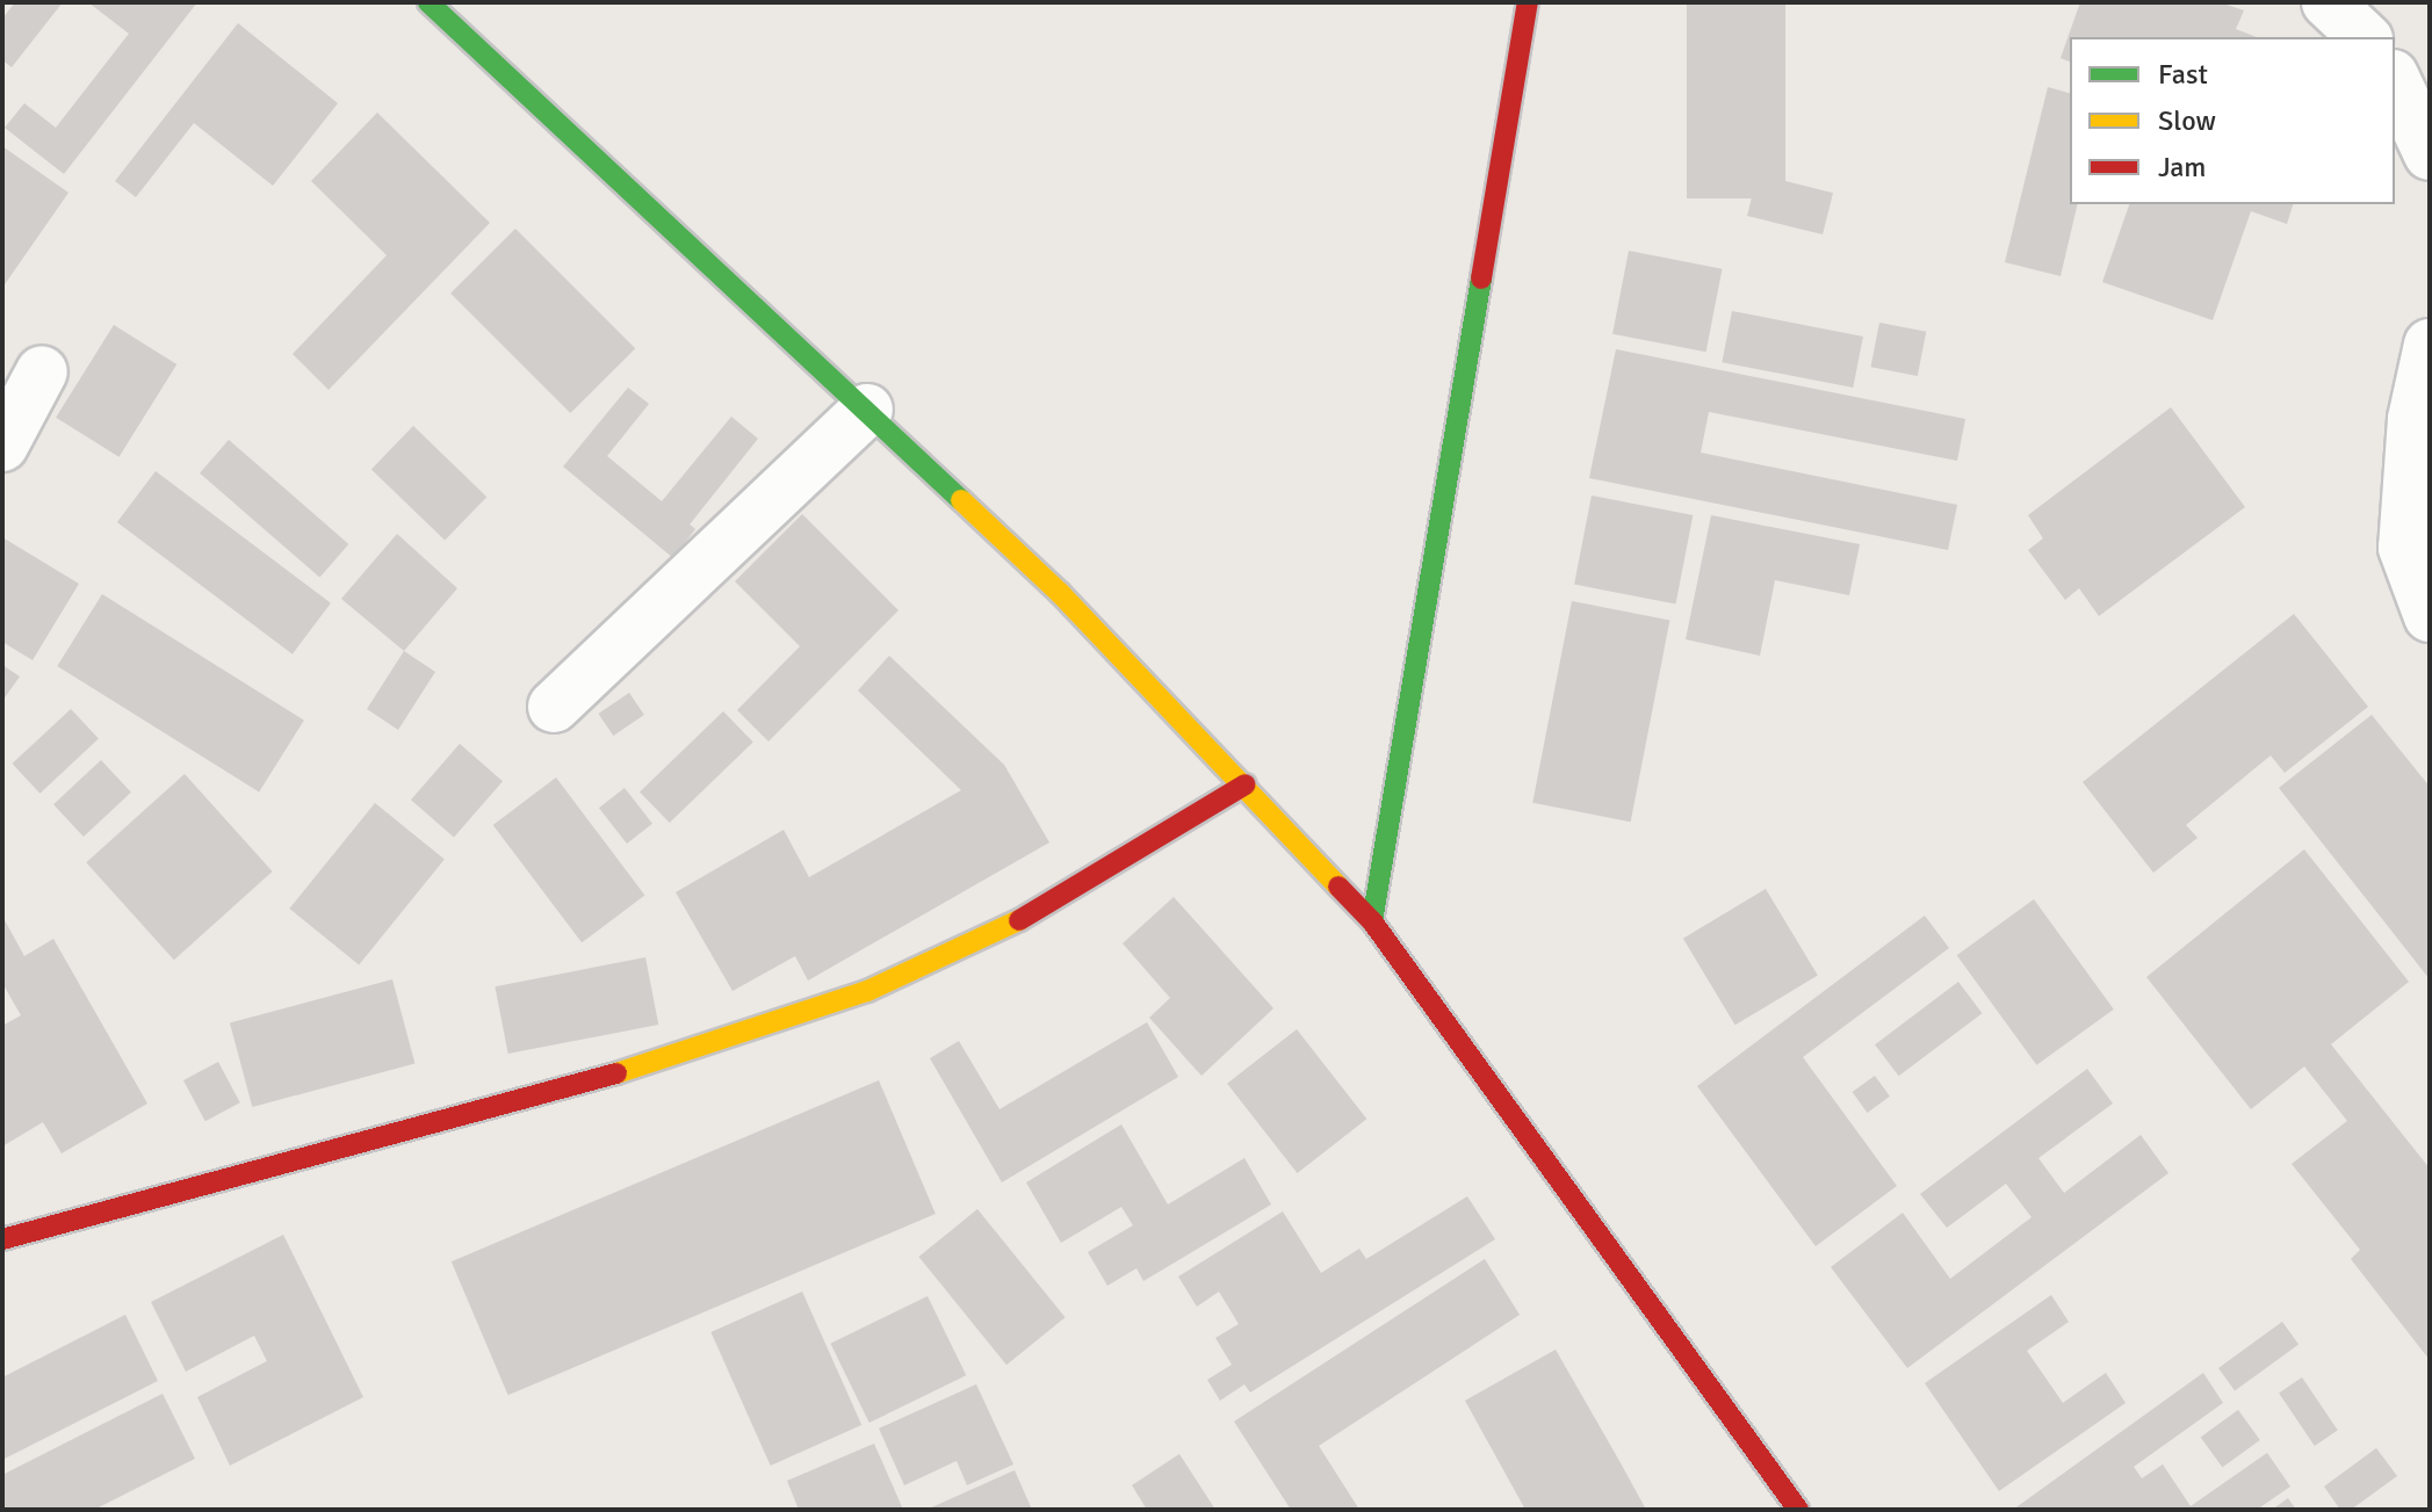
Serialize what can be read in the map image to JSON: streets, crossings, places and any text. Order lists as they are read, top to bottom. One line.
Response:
{"legend":["Fast","Slow","Jam"]}
